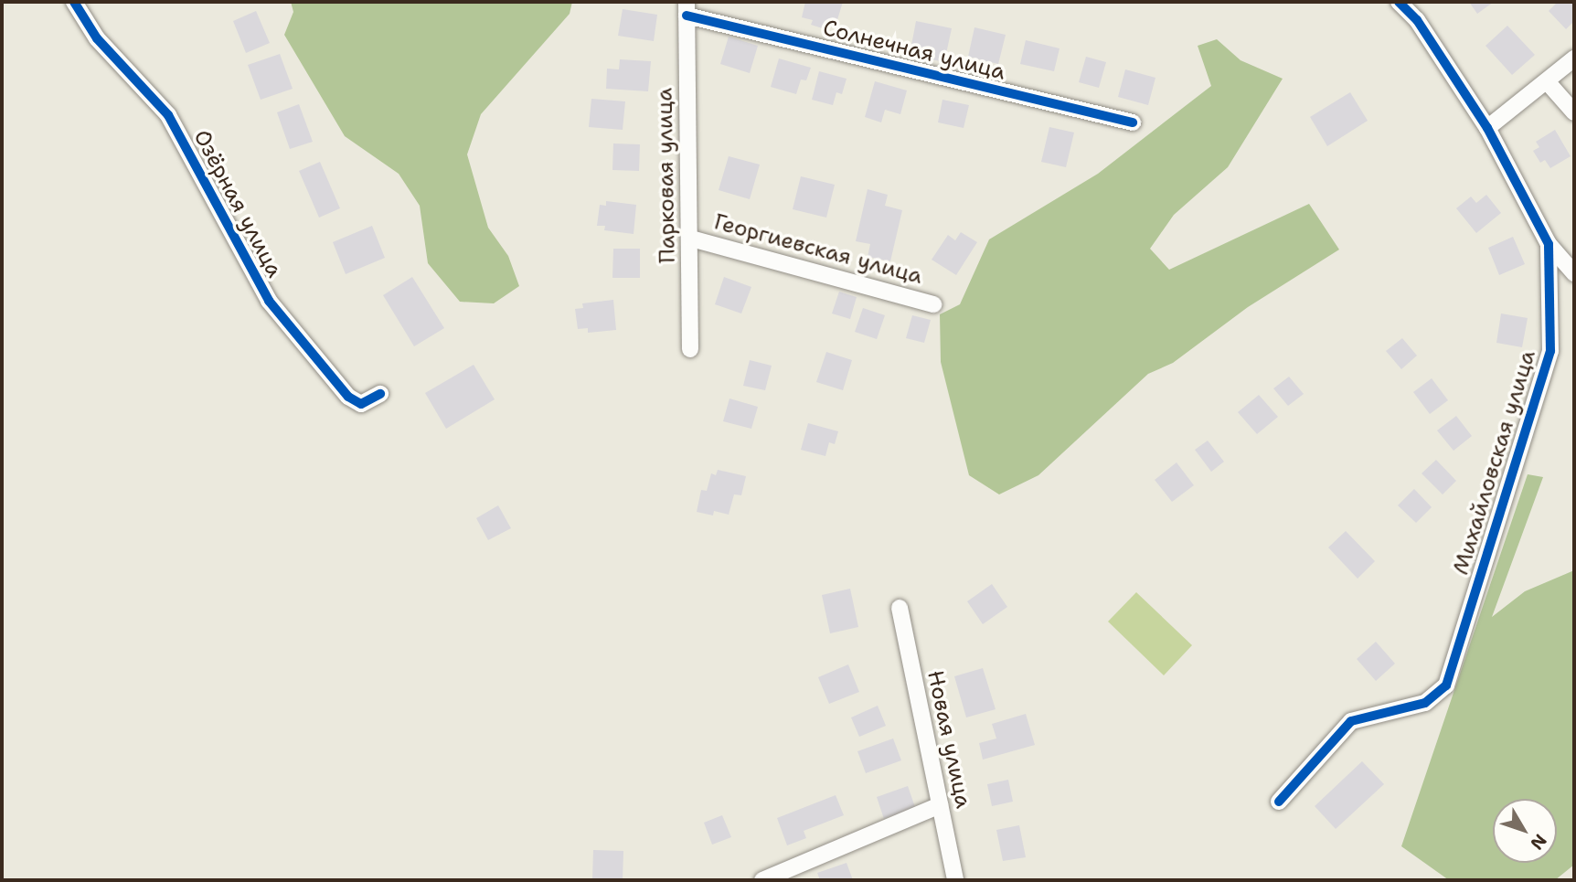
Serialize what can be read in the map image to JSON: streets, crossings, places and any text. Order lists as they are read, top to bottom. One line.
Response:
{"streets":{"street":["Солнечная улица","Парковая улица","Озёрная улица","Георгиевская улица","Михайловская улица","Новая улица"]},"crossings":[["Солнечная улица","Парковая улица"],["Парковая улица","Георгиевская улица"]],"north":"bottom right"}
